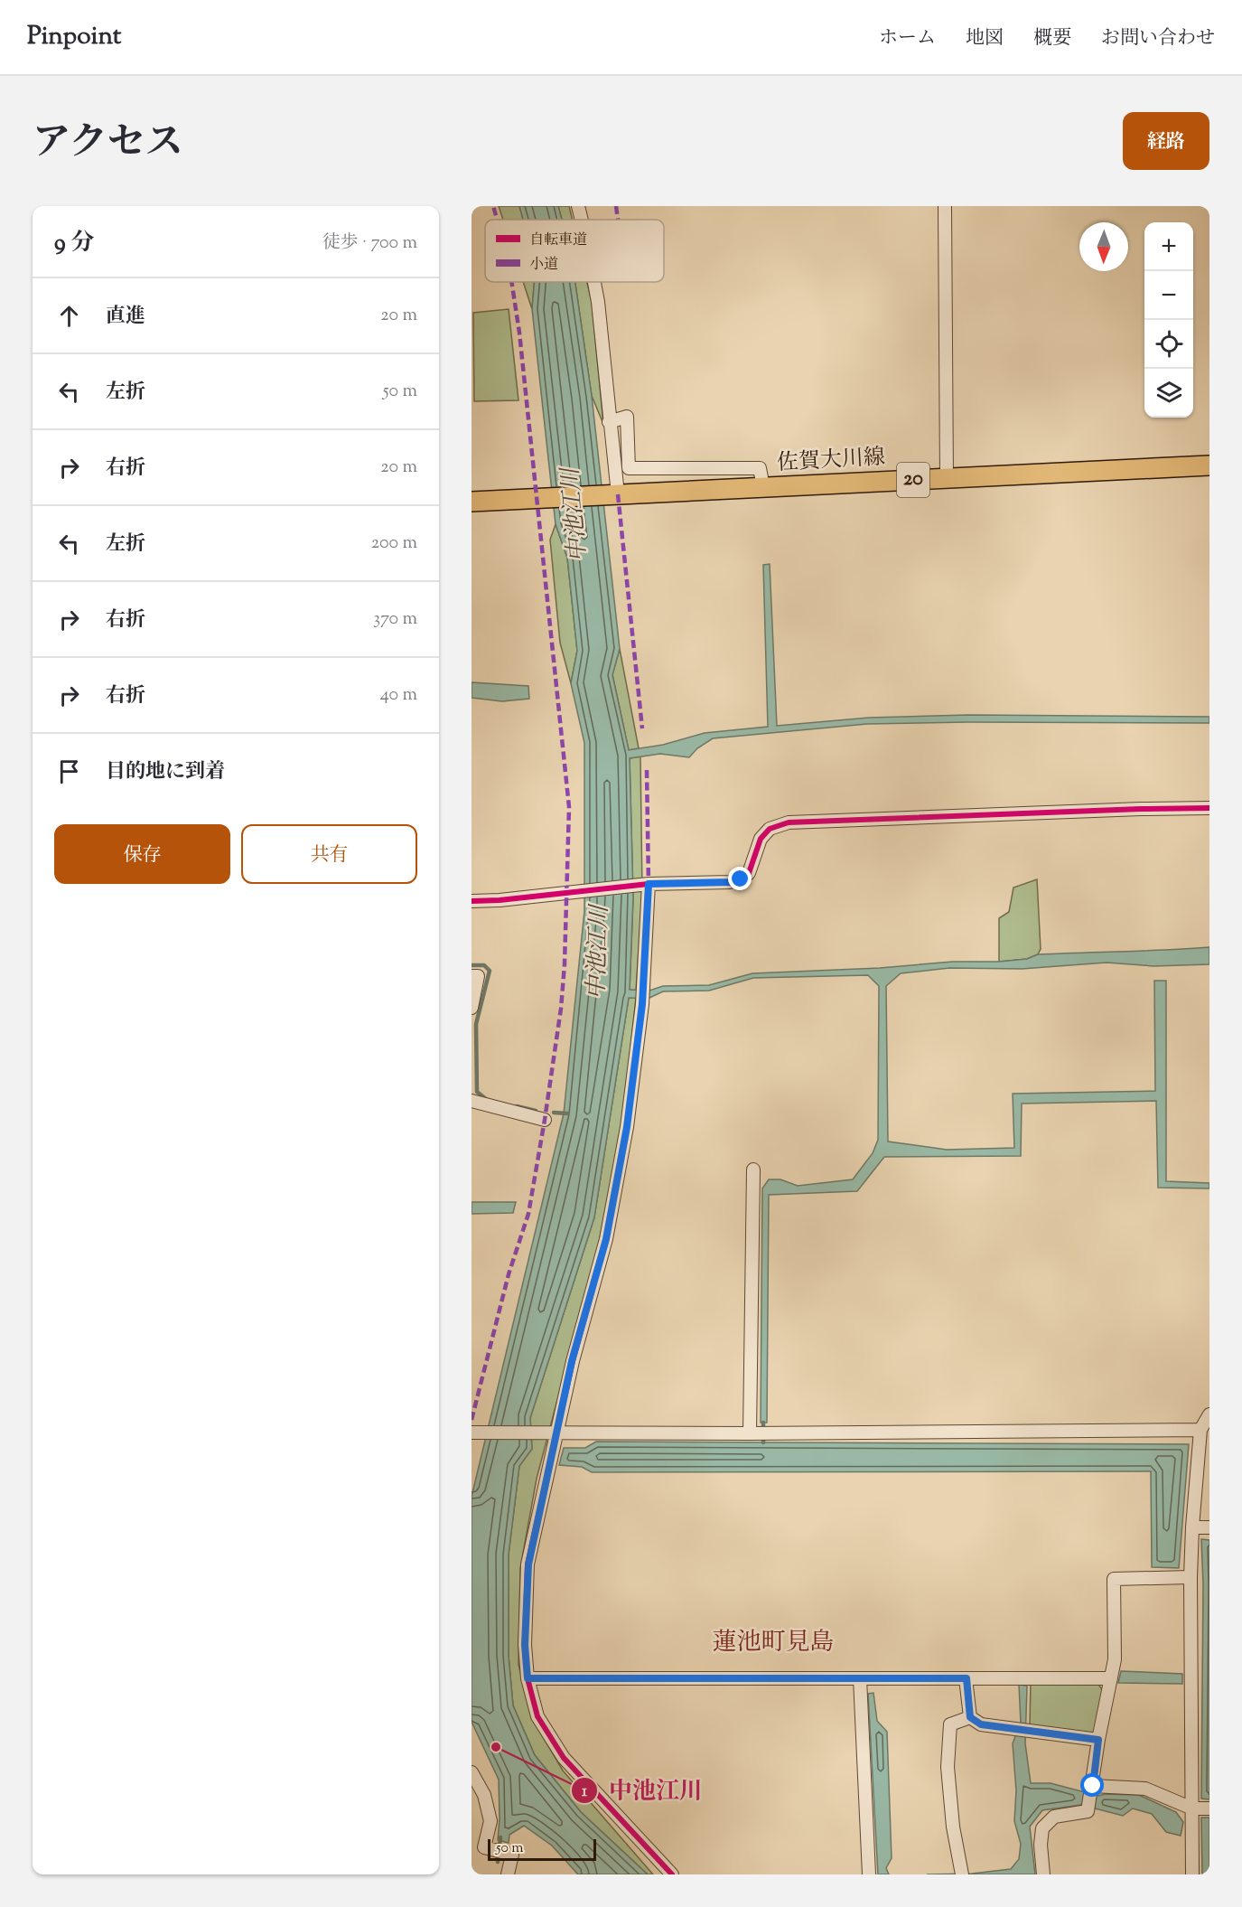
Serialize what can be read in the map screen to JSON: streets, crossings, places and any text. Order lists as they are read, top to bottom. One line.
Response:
{"streets":{"main road":["佐賀大川線","20"]},"crossings":[["佐賀大川線","20"]],"districts":["蓮池町見島"],"water":["中池江川"],"places":["中池江川"],"legend":["自転車道","小道"],"scale_bar":"50 m","north":"bottom","page":{"header":"Pinpoint","nav":["ホーム","地図","概要","お問い合わせ"],"title":"アクセス","buttons":["経路",["保存","共有"]],"heading":["9 分","徒歩 · 700 m"],"map_buttons":["+","−"],"list":[["直進","20 m"],["左折","50 m"],["右折","20 m"],["左折","200 m"],["右折","370 m"],["右折","40 m"],"目的地に到着"],"scale":"50 m"}}
